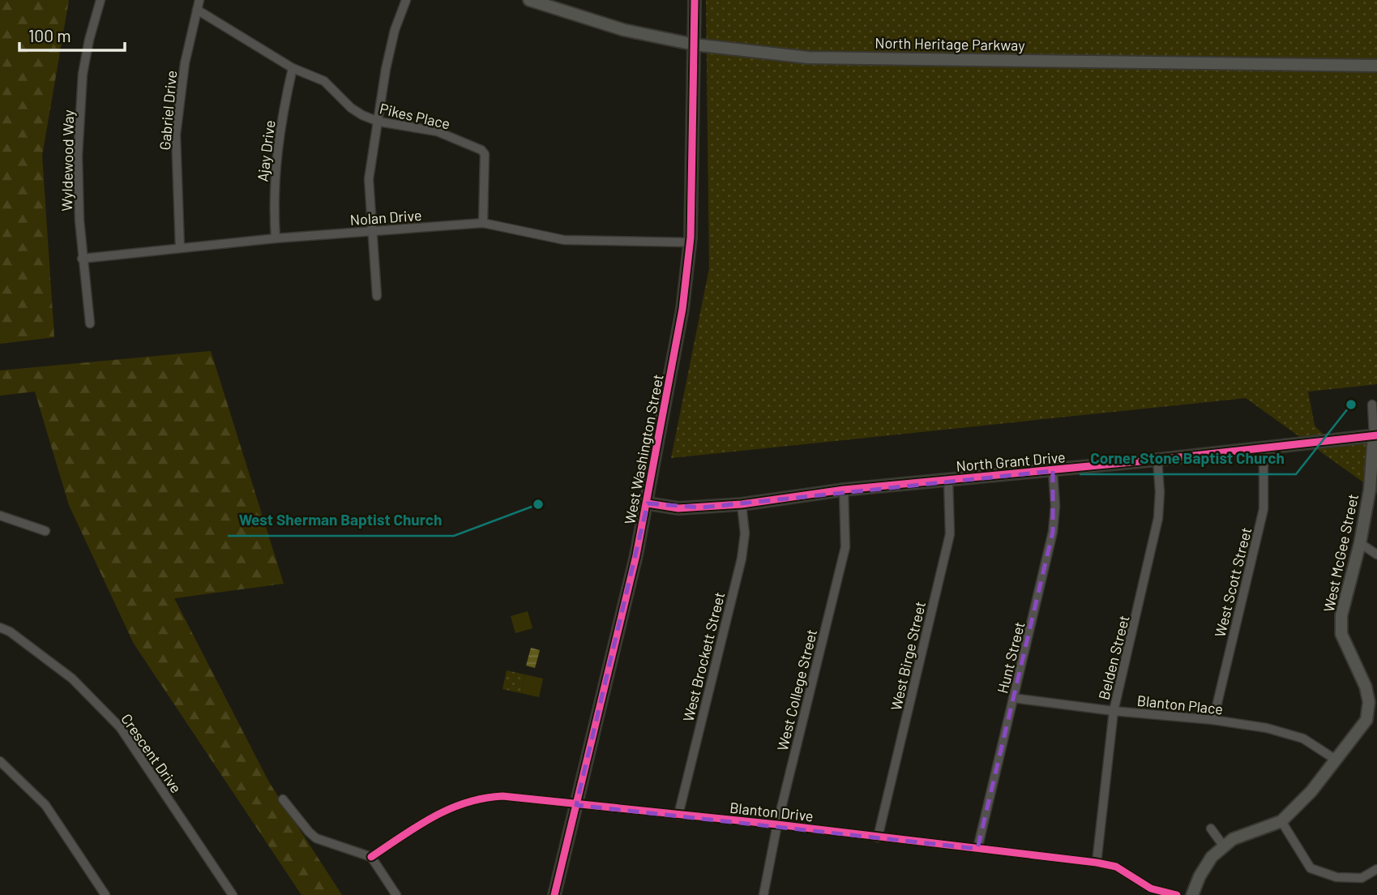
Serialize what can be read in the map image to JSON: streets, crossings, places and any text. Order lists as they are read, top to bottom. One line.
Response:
{"streets":{"street":["North Heritage Parkway","Gabriel Drive","Pikes Place","Ajay Drive","Wyldewood Way","Nolan Drive","West Washington Street","North Grant Drive","West McGee Street","West Scott Street","West Birge Street","West Brockett Street","Hunt Street","Belden Street","West College Street","Blanton Place","Crescent Drive","Blanton Drive"]},"crossings":[["North Heritage Parkway","West Washington Street"],["Gabriel Drive","Pikes Place"],["Gabriel Drive","Nolan Drive"],["Pikes Place","Ajay Drive"],["Pikes Place","Nolan Drive"],["Ajay Drive","Nolan Drive"],["Wyldewood Way","Nolan Drive"],["Nolan Drive","West Washington Street"],["West Washington Street","North Grant Drive"],["West Washington Street","Blanton Drive"],["North Grant Drive","West McGee Street"],["North Grant Drive","West Scott Street"],["North Grant Drive","West Birge Street"],["North Grant Drive","West Brockett Street"],["North Grant Drive","Hunt Street"],["North Grant Drive","Belden Street"],["North Grant Drive","West College Street"],["West McGee Street","Blanton Place"],["West Scott Street","Blanton Place"],["West Birge Street","Blanton Drive"],["West Brockett Street","Blanton Drive"],["Hunt Street","Blanton Place"],["Hunt Street","Blanton Drive"],["Belden Street","Blanton Place"],["Belden Street","Blanton Drive"],["West College Street","Blanton Drive"]],"places":["Corner Stone Baptist Church","West Sherman Baptist Church"],"scale_bar":"100 m"}
